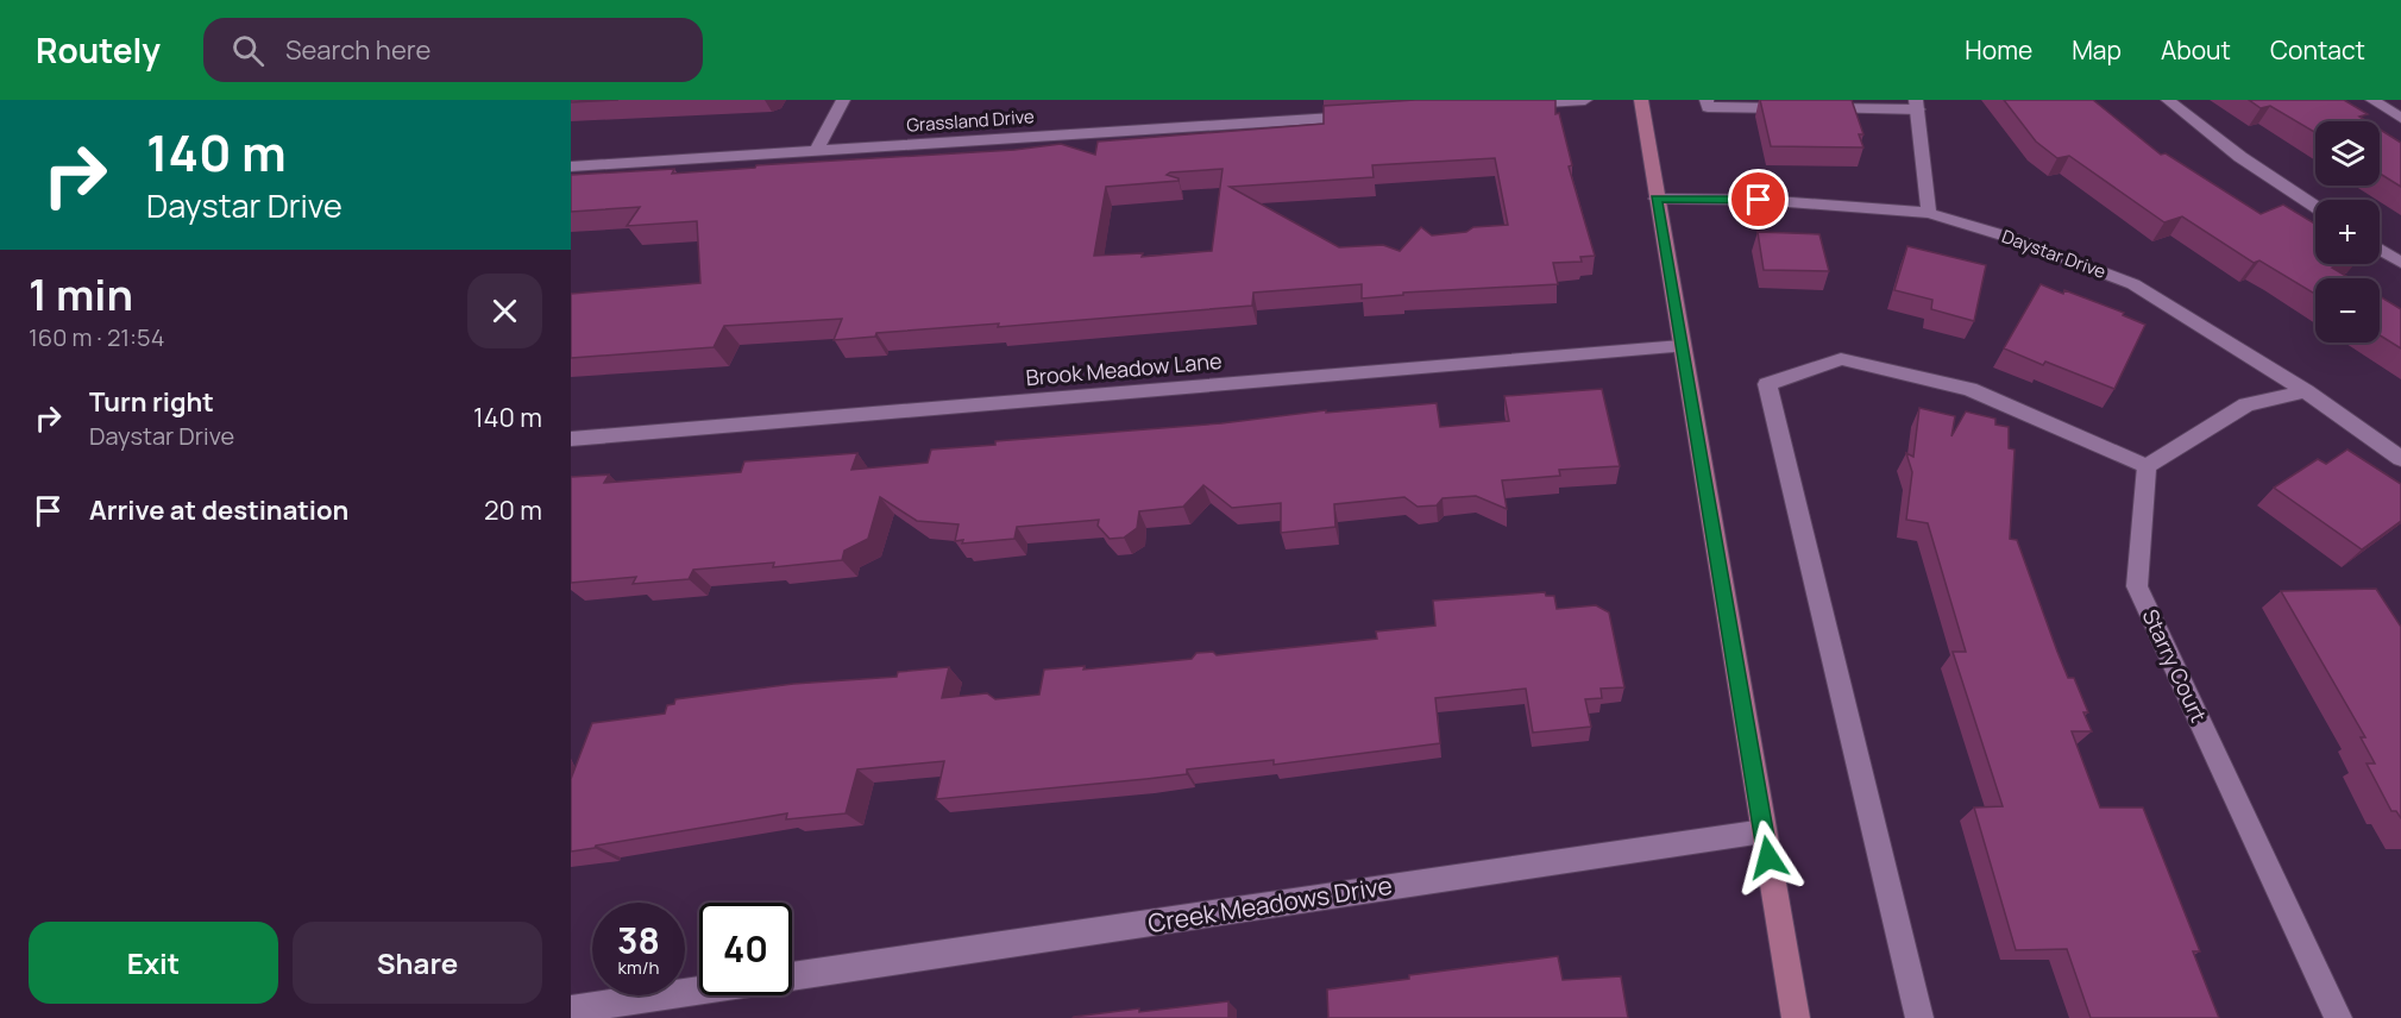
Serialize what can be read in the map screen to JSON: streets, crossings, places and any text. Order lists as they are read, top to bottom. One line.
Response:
{"streets":{"street":["Grassland Drive","Daystar Drive","Brook Meadow Lane","Starry Court","Creek Meadows Drive"]},"page":{"header":"Routely","search":"Search here","nav":["Home","Map","About","Contact"],"turn":["140 m","Daystar Drive"],"map_buttons":["+","−"],"heading":["1 min","160 m · 21:54"],"list":[{"name":"Turn right","note":"Daystar Drive","value":"140 m"},{"name":"Arrive at destination","value":"20 m"}],"speed":"38 km/h","limit":"40","buttons":["Exit","Share"]}}
